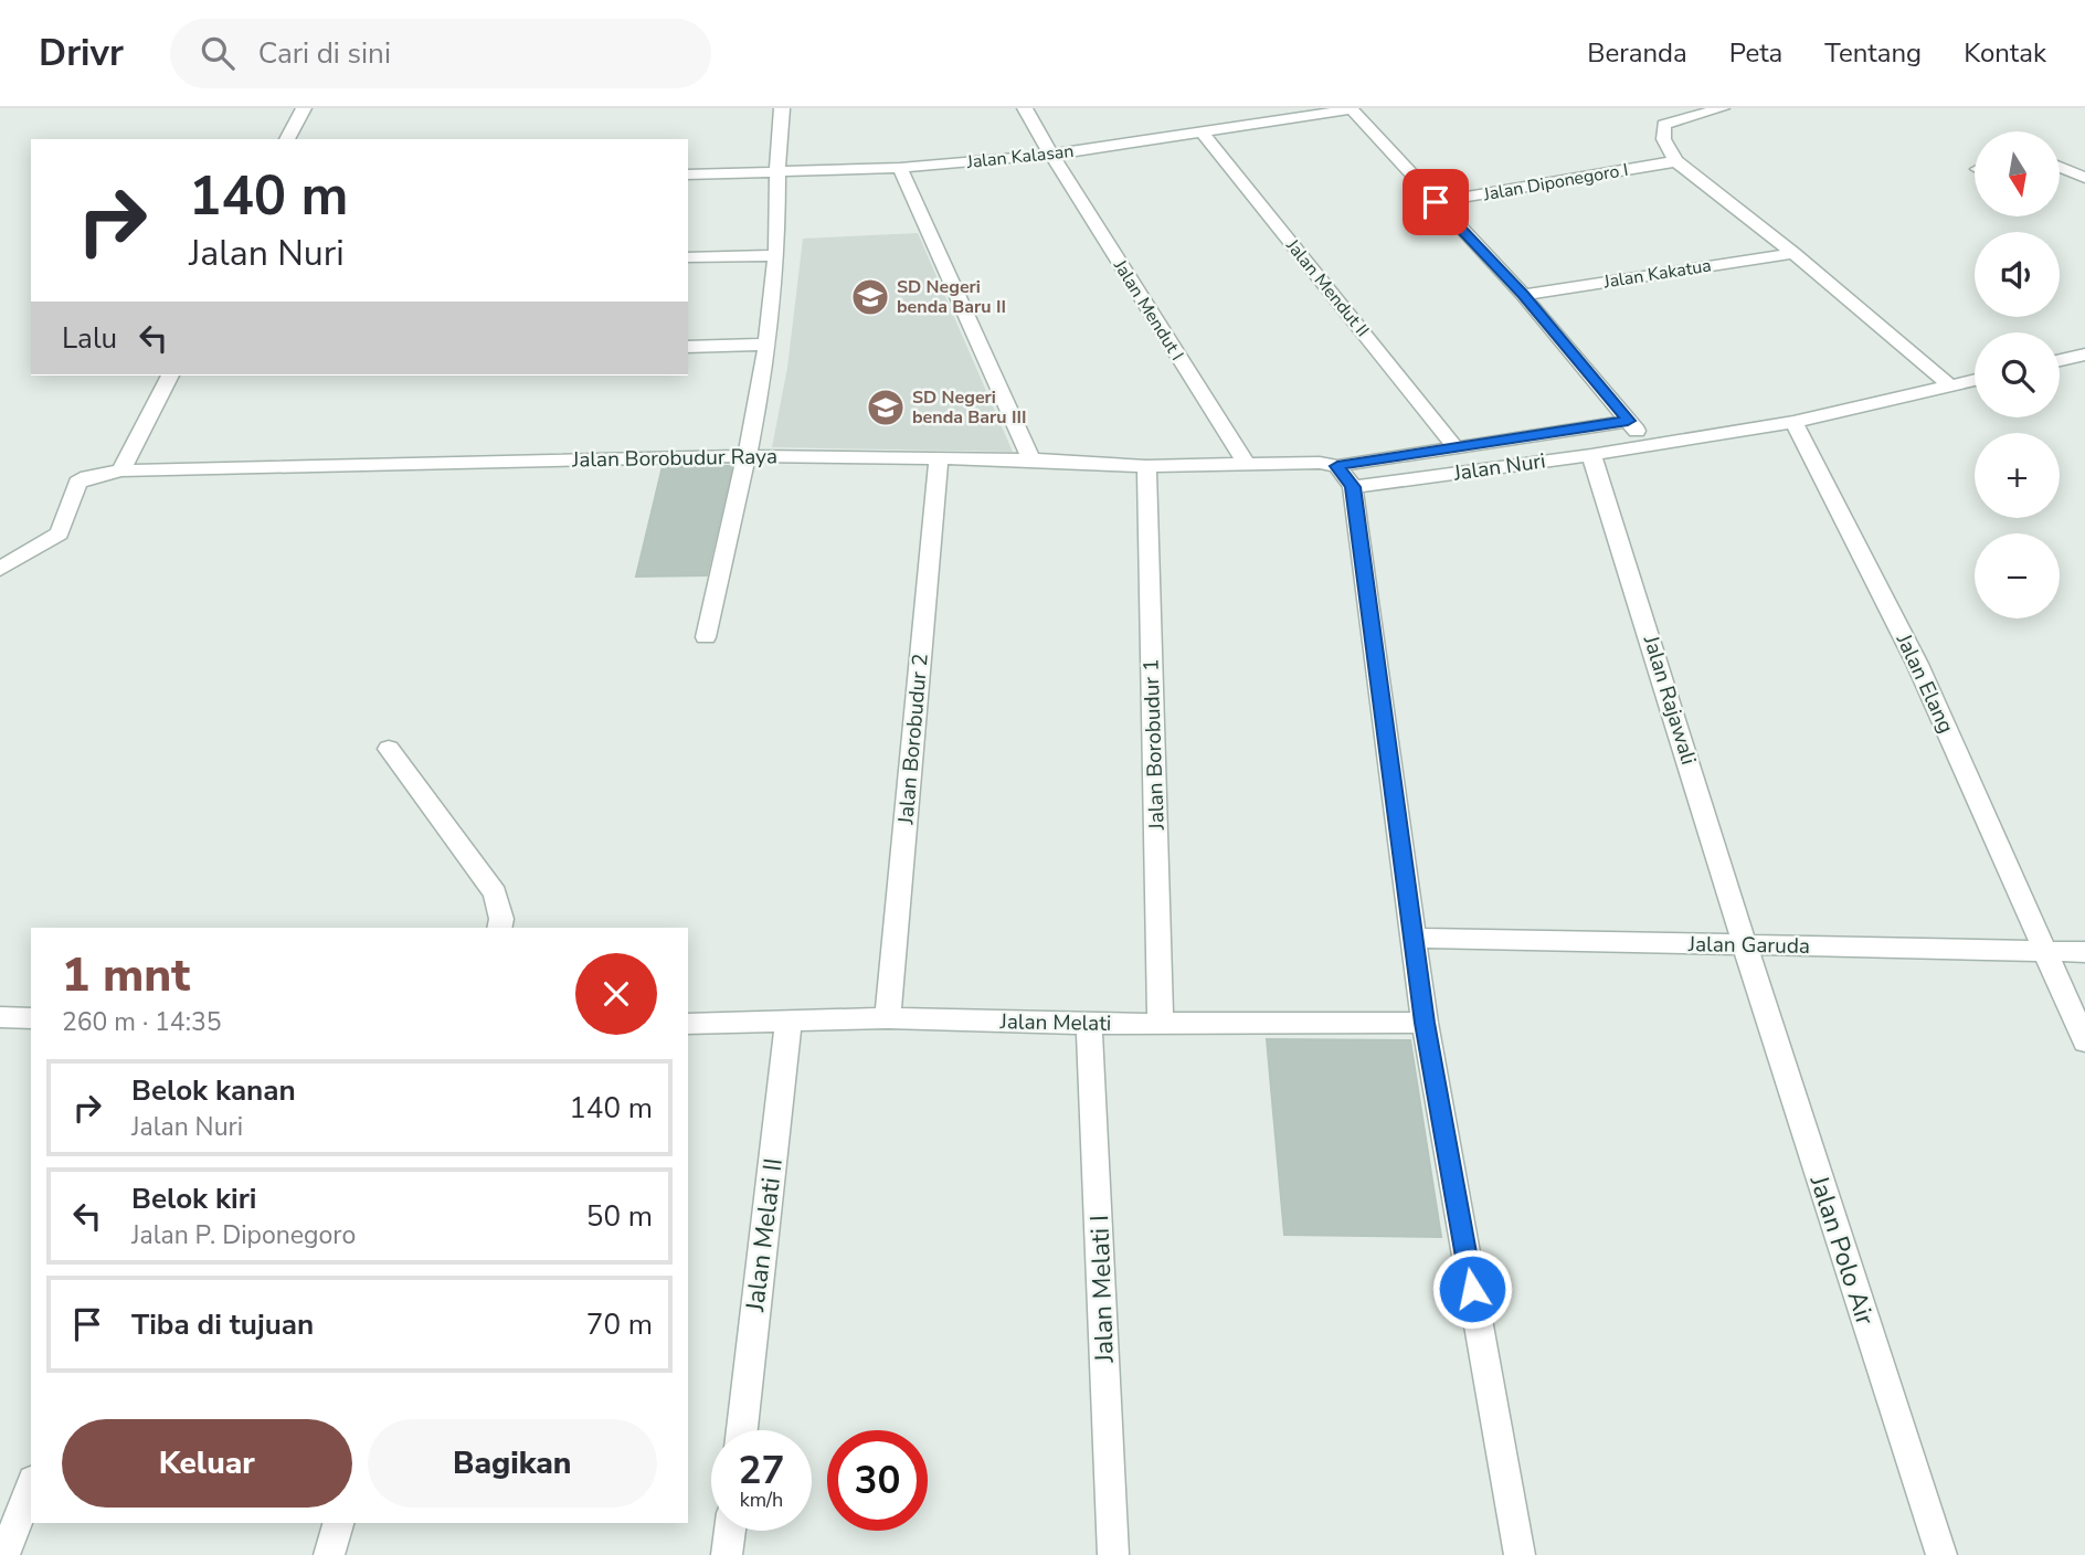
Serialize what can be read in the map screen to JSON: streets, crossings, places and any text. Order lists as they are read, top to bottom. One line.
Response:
{"streets":{"street":["Jalan Kalasan","Jalan Diponegoro I","Jalan Kakatua","Jalan Mendut II","Jalan Mendut I","Jalan Borobudur Raya","Jalan Nuri","Jalan Elang","Jalan Rajawali","Jalan Borobudur 2","Jalan Borobudur 1","Jalan Garuda","Jalan Melati","Jalan Melati II","Jalan Polo Air","Jalan Melati I"]},"crossings":[["Jalan Kalasan","Jalan Mendut II"],["Jalan Kalasan","Jalan Mendut I"],["Jalan Mendut II","Jalan Nuri"],["Jalan Mendut I","Jalan Borobudur Raya"],["Jalan Borobudur Raya","Jalan Nuri"],["Jalan Borobudur Raya","Jalan Borobudur 2"],["Jalan Borobudur Raya","Jalan Borobudur 1"],["Jalan Nuri","Jalan Elang"],["Jalan Nuri","Jalan Rajawali"],["Jalan Elang","Jalan Garuda"],["Jalan Rajawali","Jalan Garuda"],["Jalan Rajawali","Jalan Polo Air"],["Jalan Borobudur 2","Jalan Melati"],["Jalan Borobudur 1","Jalan Melati"],["Jalan Garuda","Jalan Polo Air"],["Jalan Melati","Jalan Melati II"],["Jalan Melati","Jalan Melati I"]],"places":{"school or university":["SD Negeri benda Baru II","SD Negeri benda Baru III"]},"north":"bottom","page":{"header":"Drivr","search":"Cari di sini","nav":["Beranda","Peta","Tentang","Kontak"],"map_buttons":["+","−"],"turn":["140 m","Jalan Nuri"],"then":"Lalu","heading":["1 mnt","260 m · 14:35"],"list":[{"name":"Belok kanan","note":"Jalan Nuri","value":"140 m"},{"name":"Belok kiri","note":"Jalan P. Diponegoro","value":"50 m"},{"name":"Tiba di tujuan","value":"70 m"}],"buttons":["Keluar","Bagikan"],"speed":"27 km/h","limit":"30"}}
